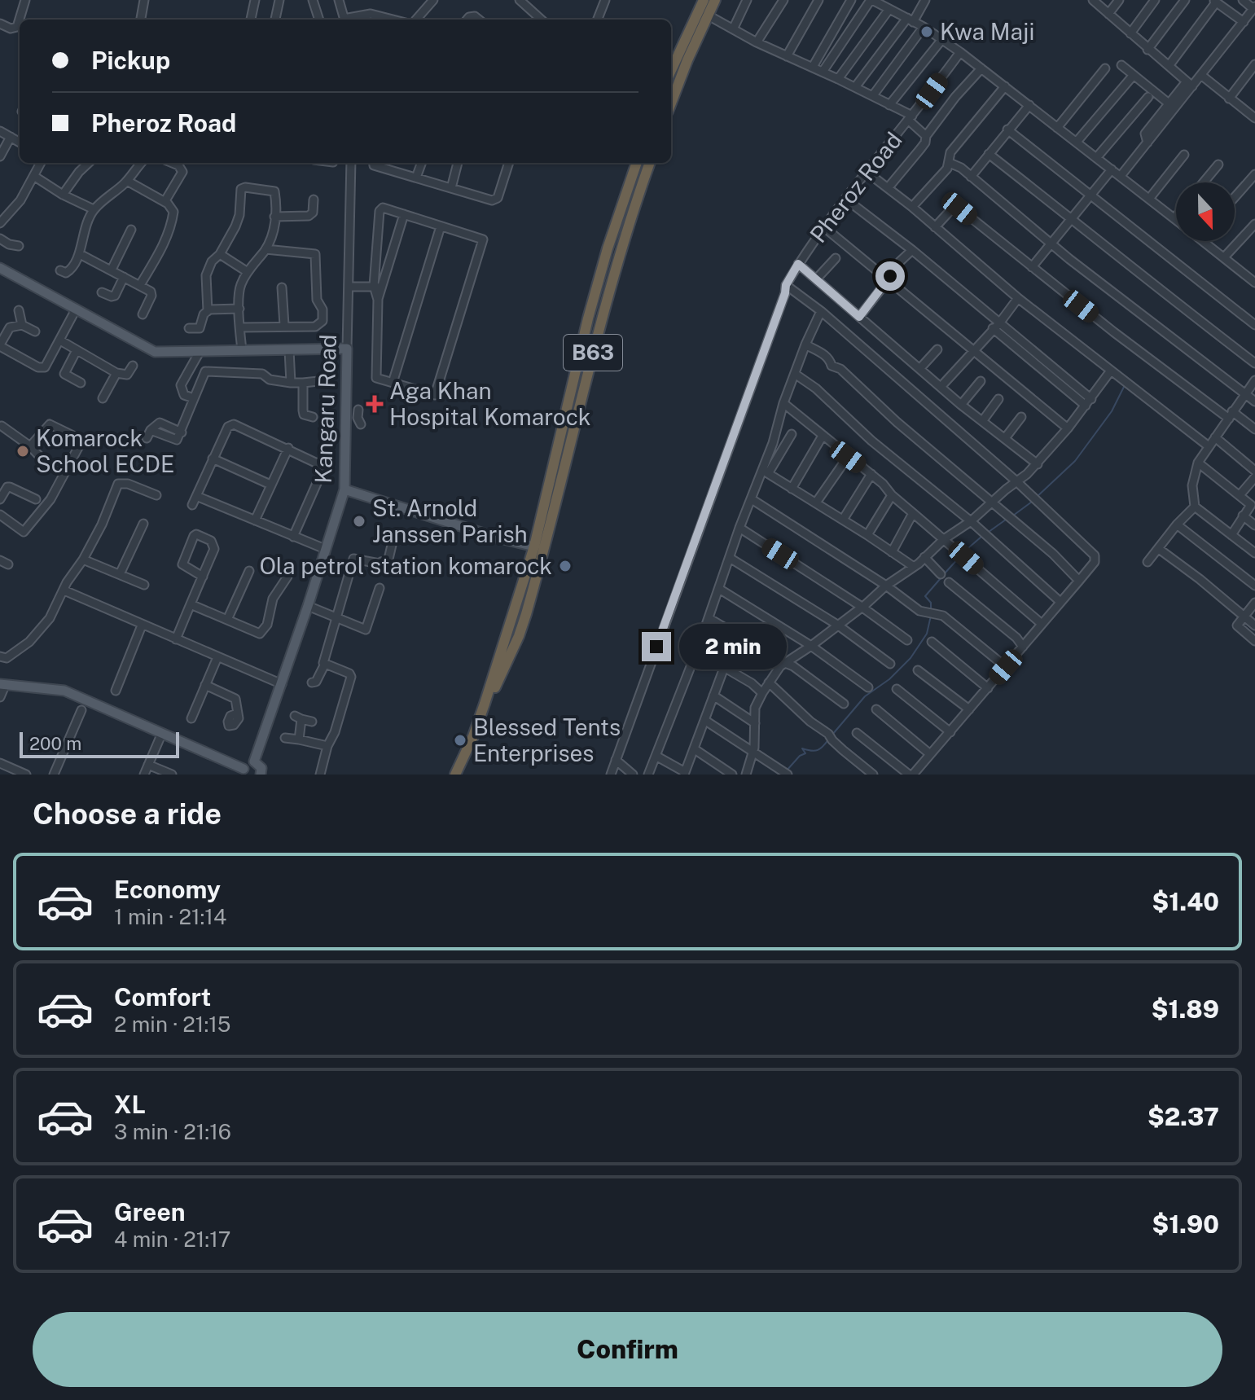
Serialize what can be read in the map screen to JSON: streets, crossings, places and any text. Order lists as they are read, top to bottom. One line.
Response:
{"streets":{"highway":["B63"],"main road":["Kangaru Road"],"street":["Pheroz Road"]},"places":{"other":["Kwa Maji","Komarock School ECDE","St. Arnold Janssen Parish","Ola petrol station komarock","Blessed Tents Enterprises"],"health":["Aga Khan Hospital Komarock"]},"scale_bar":"200 m","north":"bottom","page":{"banner":["Pickup","Pheroz Road"],"bubble":"2 min","scale":"200 m","heading":"Choose a ride","list":[{"name":"Economy","note":"1 min · 21:14","value":"$1.40"},{"name":"Comfort","note":"2 min · 21:15","value":"$1.89"},{"name":"XL","note":"3 min · 21:16","value":"$2.37"},{"name":"Green","note":"4 min · 21:17","value":"$1.90"}],"buttons":"Confirm"}}
